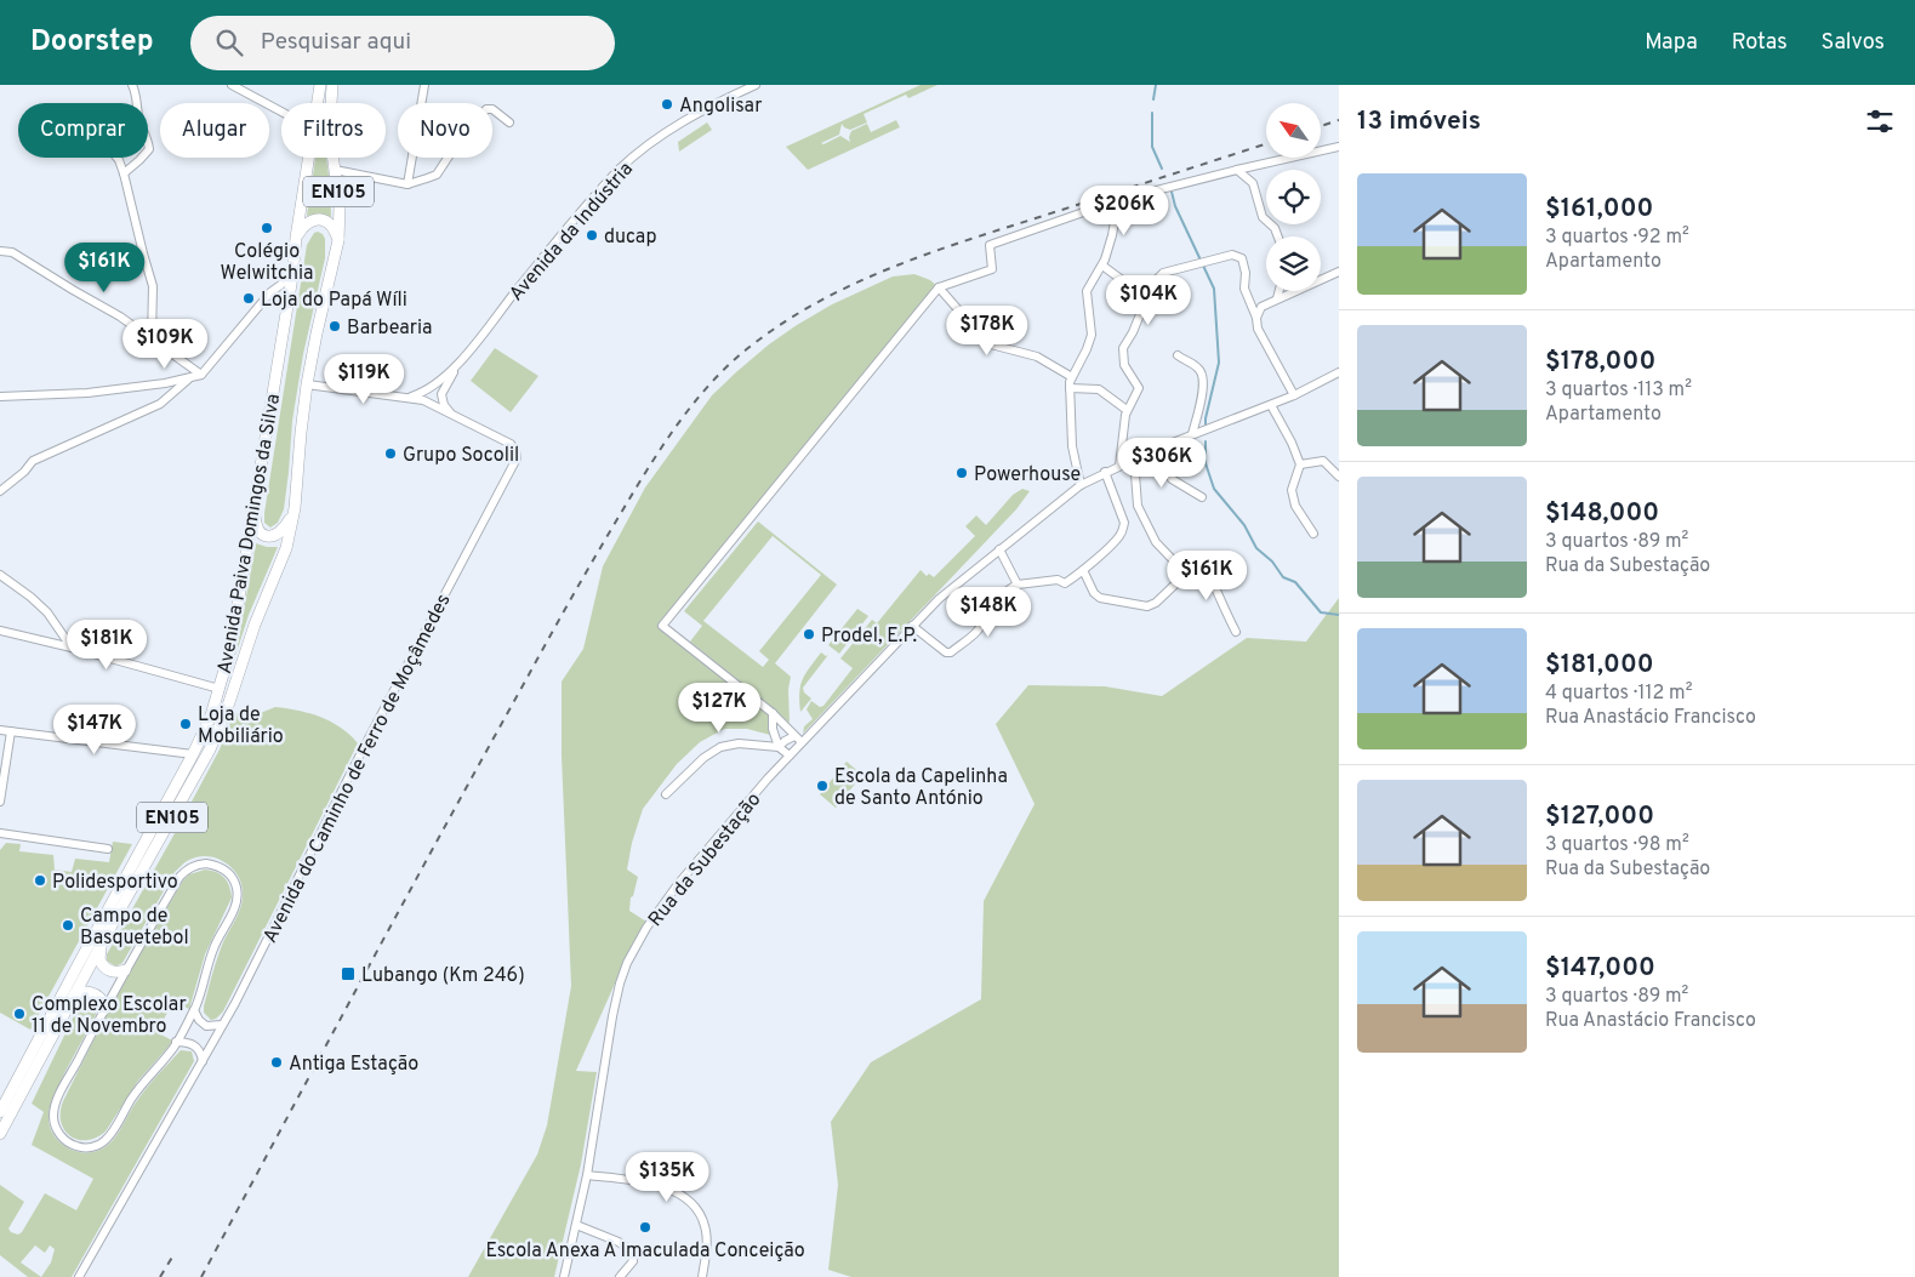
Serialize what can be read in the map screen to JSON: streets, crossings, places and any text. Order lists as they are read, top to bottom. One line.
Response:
{"streets":{"main road":["EN105","Avenida Paiva Domingos da Silva"],"street":["Avenida da Indústria","Avenida do Caminho de Ferro de Moçâmedes","Rua da Subestação"]},"crossings":[["Avenida da Indústria","Avenida do Caminho de Ferro de Moçâmedes"],["Avenida Paiva Domingos da Silva","Avenida do Caminho de Ferro de Moçâmedes"]],"places":{"other":["Angolisar","Colégio Welwitchia","ducap","Loja do Papá Wíli","Barbearia","Grupo Socolil","Powerhouse","Prodel, E.P.","Loja de Mobiliário","Escola da Capelinha de Santo António","Polidesportivo","Campo de Basquetebol","Complexo Escolar 11 de Novembro","Antiga Estação","Escola Anexa A Imaculada Conceição"],"transit":["Lubango (Km 246)"]},"north":"top left","page":{"header":"Doorstep","search":"Pesquisar aqui","nav":["Mapa","Rotas","Salvos"],"heading":"13 imóveis","chip":["Comprar","Alugar","Filtros","Novo"],"list":[{"name":"$161,000","note":"3 quartos · 92 m² · Apartamento"},{"name":"$178,000","note":"3 quartos · 113 m² · Apartamento"},{"name":"$148,000","note":"3 quartos · 89 m² · Rua da Subestação"},{"name":"$181,000","note":"4 quartos · 112 m² · Rua Anastácio Francisco"},{"name":"$127,000","note":"3 quartos · 98 m² · Rua da Subestação"},{"name":"$147,000","note":"3 quartos · 89 m² · Rua Anastácio Francisco"}],"price":["$206K","$161K","$104K","$178K","$109K","$119K","$306K","$161K","$148K","$181K","$127K","$147K","$135K"]}}
